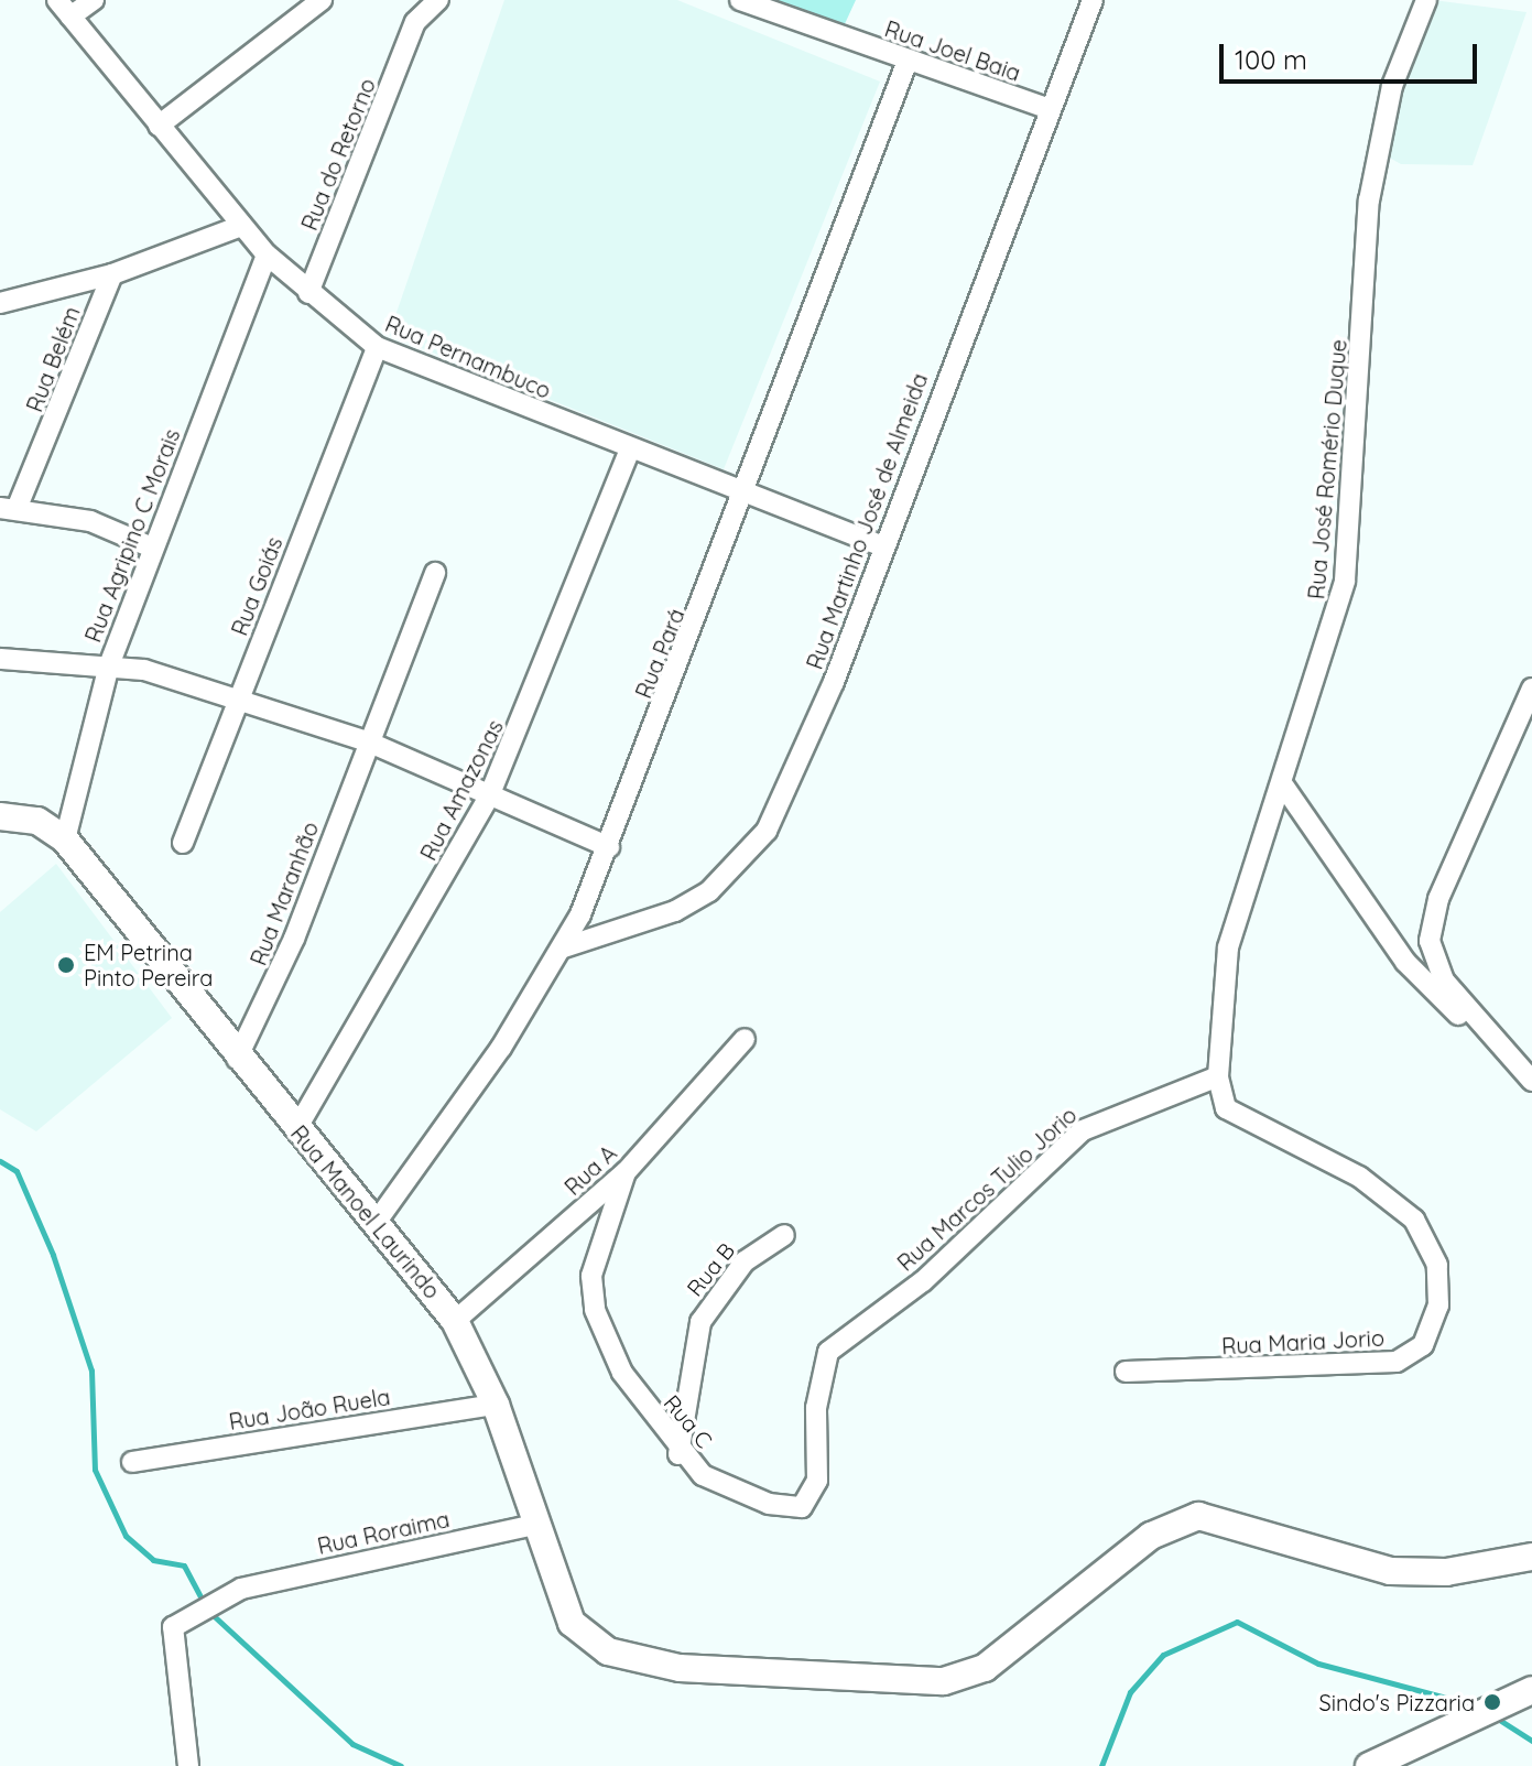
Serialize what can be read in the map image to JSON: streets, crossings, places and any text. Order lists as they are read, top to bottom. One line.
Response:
{"streets":{"street":["Rua Joel Baia","Rua do Retorno","Rua Pernambuco","Rua Belém","Rua José Romério Duque","Rua Martinho José de Almeida","Rua Agripino C Morais","Rua Goiás","Rua Pará","Rua Amazonas","Rua Maranhão","Rua A","Rua Marcos Tulio Jorio","Rua Manoel Laurindo","Rua B","Rua Maria Jorio","Rua João Ruela","Rua C","Rua Roraima"]},"crossings":[["Rua Joel Baia","Rua Martinho José de Almeida"],["Rua Joel Baia","Rua Pará"],["Rua do Retorno","Rua Pernambuco"],["Rua Pernambuco","Rua Martinho José de Almeida"],["Rua Pernambuco","Rua Agripino C Morais"],["Rua Pernambuco","Rua Goiás"],["Rua Pernambuco","Rua Pará"],["Rua Pernambuco","Rua Amazonas"],["Rua José Romério Duque","Rua Marcos Tulio Jorio"],["Rua José Romério Duque","Rua Maria Jorio"],["Rua Martinho José de Almeida","Rua Pará"],["Rua Agripino C Morais","Rua Manoel Laurindo"],["Rua Pará","Rua Manoel Laurindo"],["Rua Amazonas","Rua Manoel Laurindo"],["Rua Maranhão","Rua Manoel Laurindo"],["Rua A","Rua Manoel Laurindo"],["Rua A","Rua C"],["Rua Marcos Tulio Jorio","Rua C"],["Rua Manoel Laurindo","Rua João Ruela"],["Rua Manoel Laurindo","Rua Roraima"],["Rua B","Rua C"]],"places":["EM Petrina Pinto Pereira","Sindo's Pizzaria"],"scale_bar":"100 m"}
